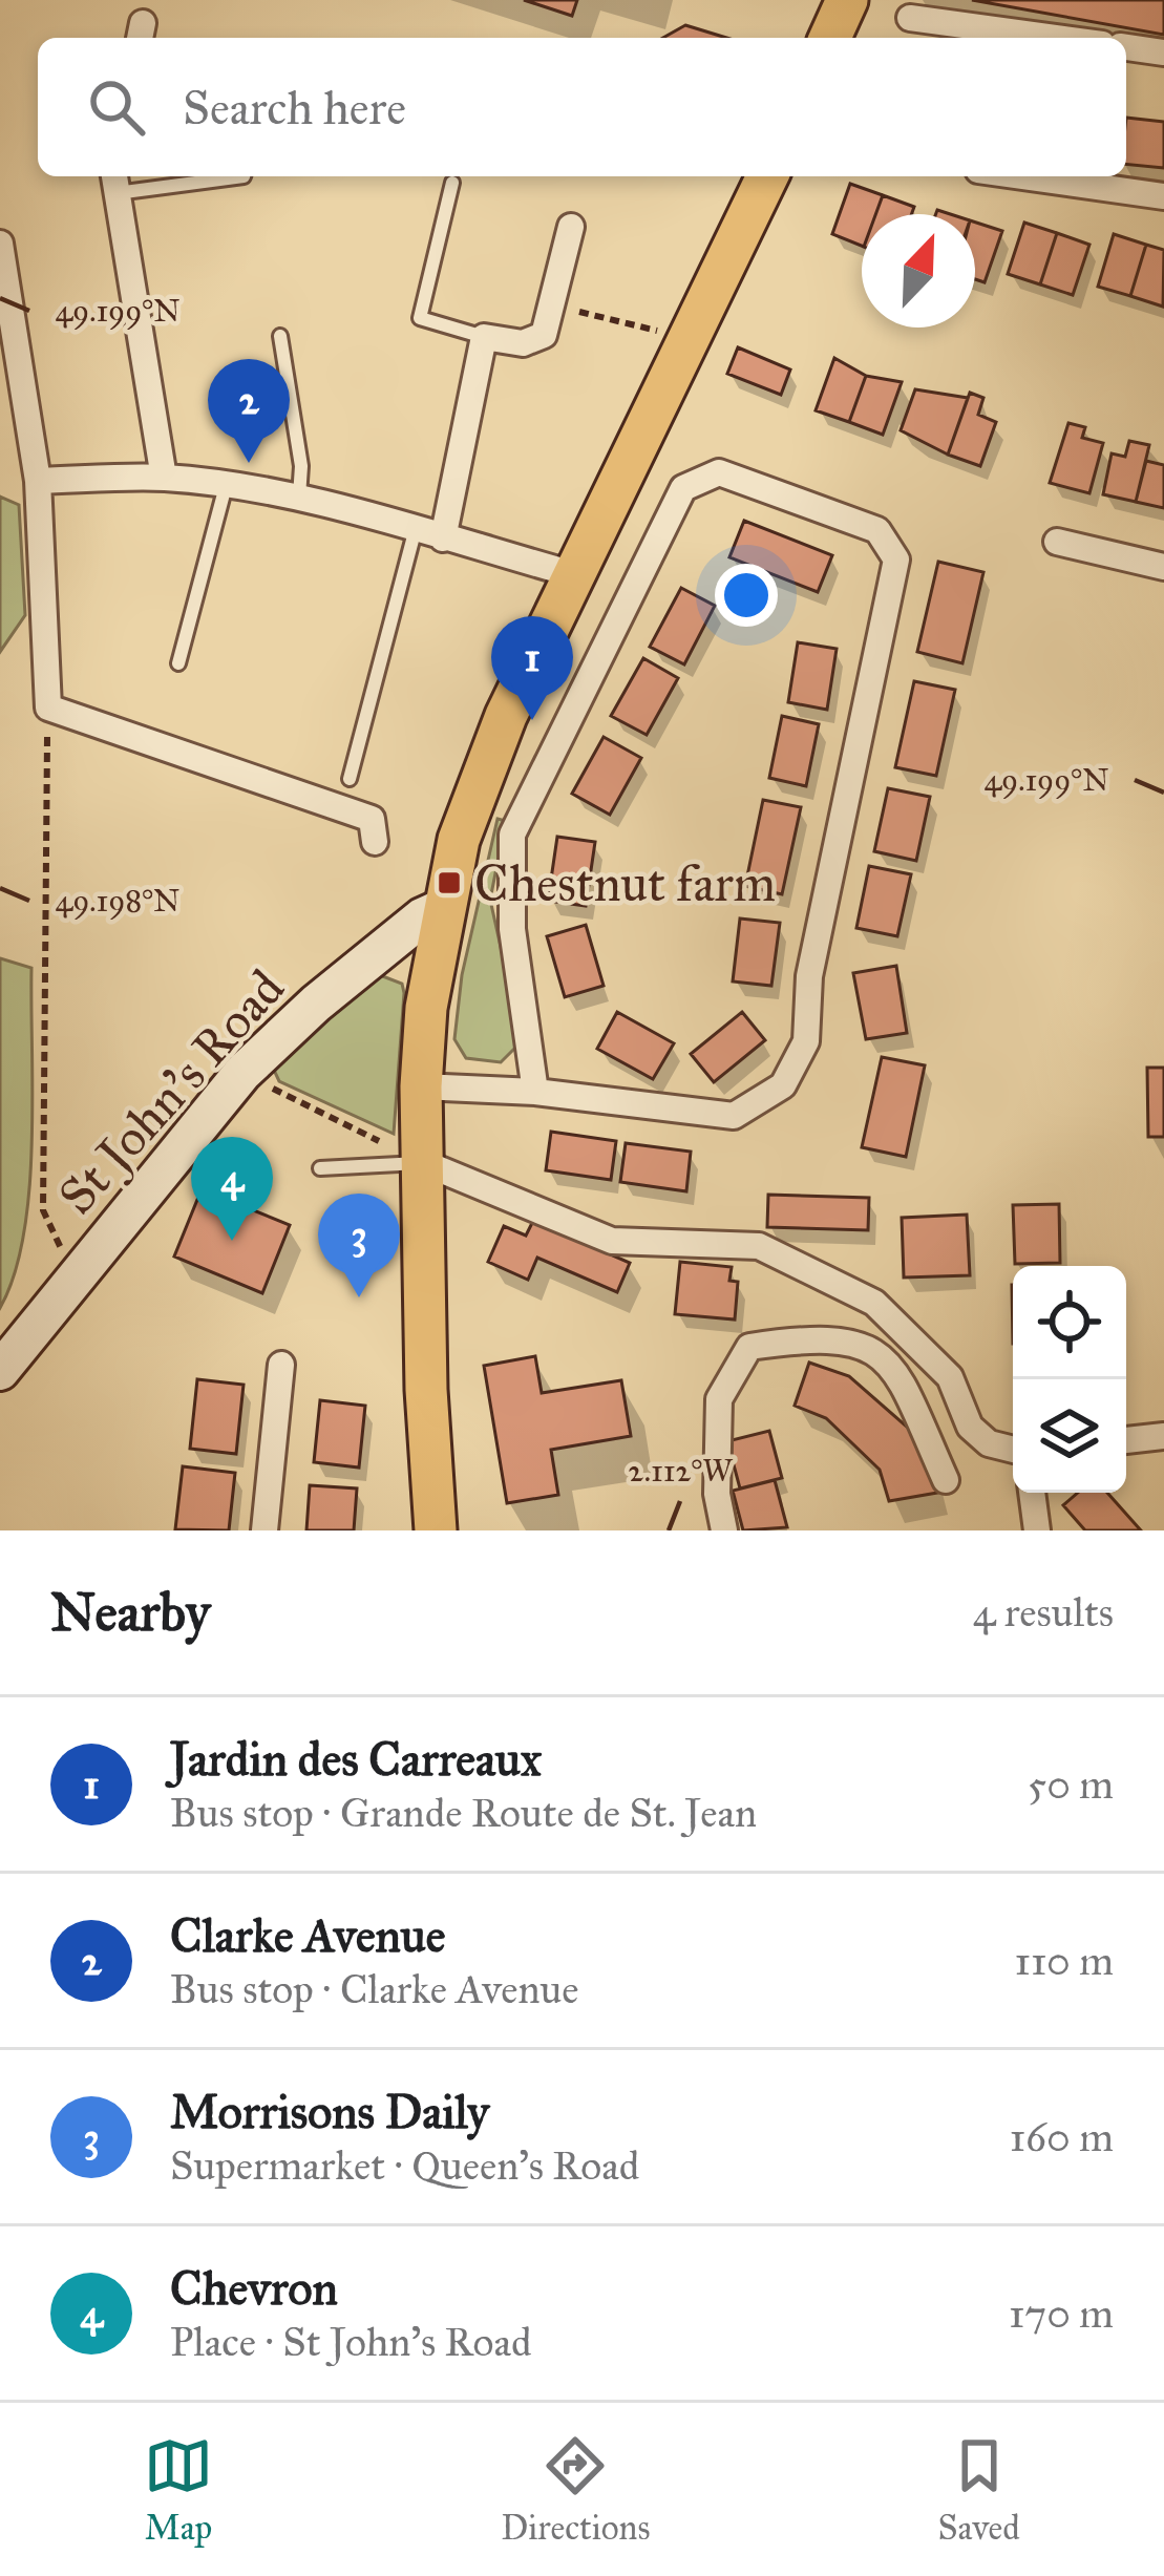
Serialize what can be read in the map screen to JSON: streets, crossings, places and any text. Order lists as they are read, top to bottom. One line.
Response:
{"streets":{"main road":["St John's Road"]},"places":{"transit":["Chestnut farm"]},"north":"top right","page":{"search":"Search here","pins":["2","1","4","3"],"heading":["Nearby","4 results"],"list":[{"mark":"1","name":"Jardin des Carreaux","note":"Bus stop · Grande Route de St. Jean","value":"50 m"},{"mark":"2","name":"Clarke Avenue","note":"Bus stop · Clarke Avenue","value":"110 m"},{"mark":"3","name":"Morrisons Daily","note":"Supermarket · Queen's Road","value":"160 m"},{"mark":"4","name":"Chevron","note":"Place · St John's Road","value":"170 m"}],"nav":["Map","Directions","Saved"]},"coordinates":["49.199°N","49.198°N","2.112°W"]}
